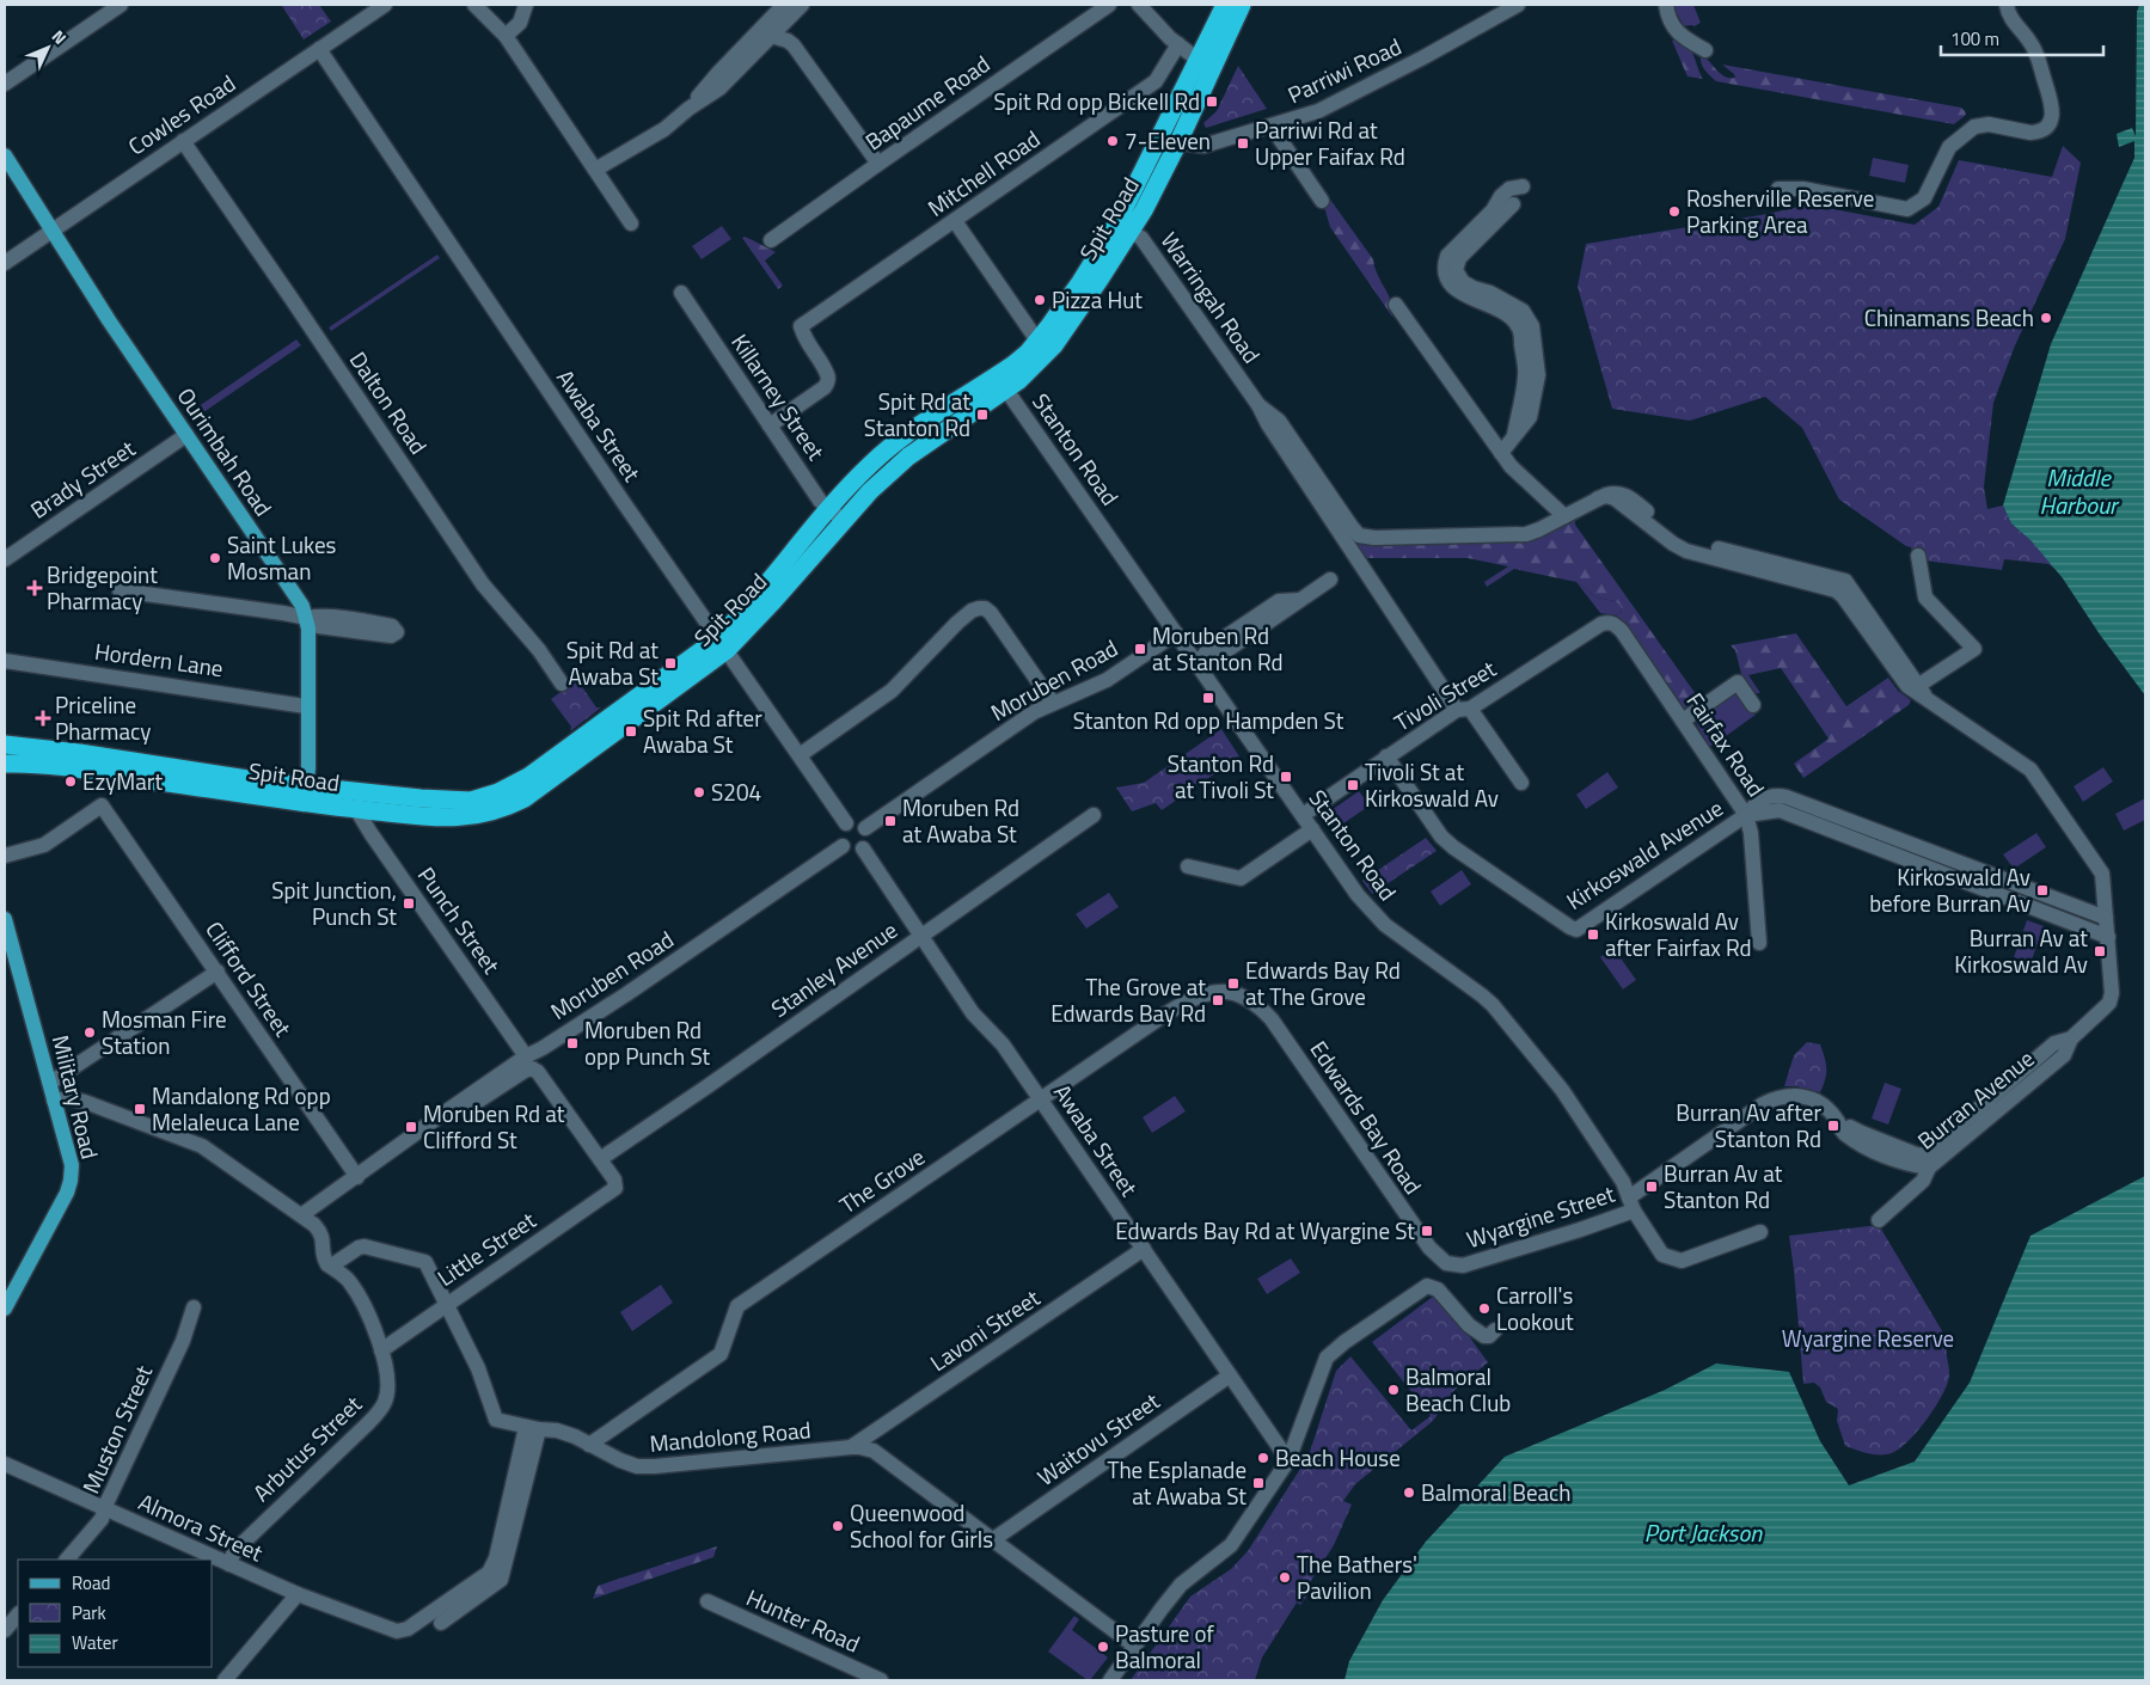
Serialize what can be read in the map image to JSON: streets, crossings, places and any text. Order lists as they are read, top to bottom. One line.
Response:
{"streets":{"highway":["Spit Road"],"main road":["Ourimbah Road","Military Road"],"street":["Parriwi Road","Bapaume Road","Cowles Road","Mitchell Road","Warringah Road","Killarney Street","Dalton Road","Awaba Street","Stanton Road","Brady Street","Hordern Lane","Moruben Road","Tivoli Street","Fairfax Road","Kirkoswald Avenue","Punch Street","Stanley Avenue","Clifford Street","Burran Avenue","Edwards Bay Road","The Grove","Wyargine Street","Little Street","Lavoni Street","Muston Street","Mandolong Road","Waitovu Street","Arbutus Street","Almora Street","Hunter Road"]},"crossings":[["Parriwi Road","Spit Road"],["Cowles Road","Dalton Road"],["Cowles Road","Awaba Street"],["Cowles Road","Ourimbah Road"],["Mitchell Road","Killarney Street"],["Spit Road","Warringah Road"],["Spit Road","Killarney Street"],["Spit Road","Awaba Street"],["Spit Road","Stanton Road"],["Spit Road","Ourimbah Road"],["Spit Road","Punch Street"],["Warringah Road","Tivoli Street"],["Warringah Road","Burran Avenue"],["Awaba Street","Moruben Road"],["Awaba Street","Stanley Avenue"],["Awaba Street","The Grove"],["Awaba Street","Lavoni Street"],["Awaba Street","Waitovu Street"],["Stanton Road","Moruben Road"],["Stanton Road","Tivoli Street"],["Stanton Road","Burran Avenue"],["Stanton Road","Wyargine Street"],["Ourimbah Road","Brady Street"],["Ourimbah Road","Hordern Lane"],["Moruben Road","Punch Street"],["Moruben Road","Stanley Avenue"],["Moruben Road","Clifford Street"],["Moruben Road","Little Street"],["Tivoli Street","Fairfax Road"],["Tivoli Street","Kirkoswald Avenue"],["Fairfax Road","Kirkoswald Avenue"],["Kirkoswald Avenue","Burran Avenue"],["Stanley Avenue","Little Street"],["Burran Avenue","Wyargine Street"],["Edwards Bay Road","The Grove"],["Edwards Bay Road","Wyargine Street"],["The Grove","Mandolong Road"],["Little Street","Mandolong Road"],["Little Street","Arbutus Street"],["Lavoni Street","Mandolong Road"],["Muston Street","Almora Street"],["Mandolong Road","Waitovu Street"],["Mandolong Road","Arbutus Street"],["Mandolong Road","Almora Street"],["Arbutus Street","Almora Street"]],"water":["Middle Harbour","Port Jackson"],"parks":["Wyargine Reserve"],"places":{"transit":["Spit Rd opp Bickell Rd","Parriwi Rd at Upper Faifax Rd","Spit Rd at Stanton Rd","Moruben Rd at Stanton Rd","Spit Rd at Awaba St","Stanton Rd opp Hampden St","Spit Rd after Awaba St","Stanton Rd at Tivoli St","Tivoli St at Kirkoswald Av","Moruben Rd at Awaba St","Kirkoswald Av before Burran Av","Spit Junction, Punch St","Kirkoswald Av after Fairfax Rd","Burran Av at Kirkoswald Av","Edwards Bay Rd at The Grove","The Grove at Edwards Bay Rd","Moruben Rd opp Punch St","Mandalong Rd opp Melaleuca Lane","Burran Av after Stanton Rd","Moruben Rd at Clifford St","Burran Av at Stanton Rd","Edwards Bay Rd at Wyargine St","The Esplanade at Awaba St"],"other":["7-Eleven","Rosherville Reserve Parking Area","Pizza Hut","Chinamans Beach","Saint Lukes Mosman","EzyMart","S204","Mosman Fire Station","Carroll's Lookout","Balmoral Beach Club","Beach House","Balmoral Beach","Queenwood School for Girls","The Bathers' Pavilion","Pasture of Balmoral"],"health":["Bridgepoint Pharmacy","Priceline Pharmacy"]},"legend":["Road","Park","Water"],"scale_bar":"100 m","north":"top right"}
